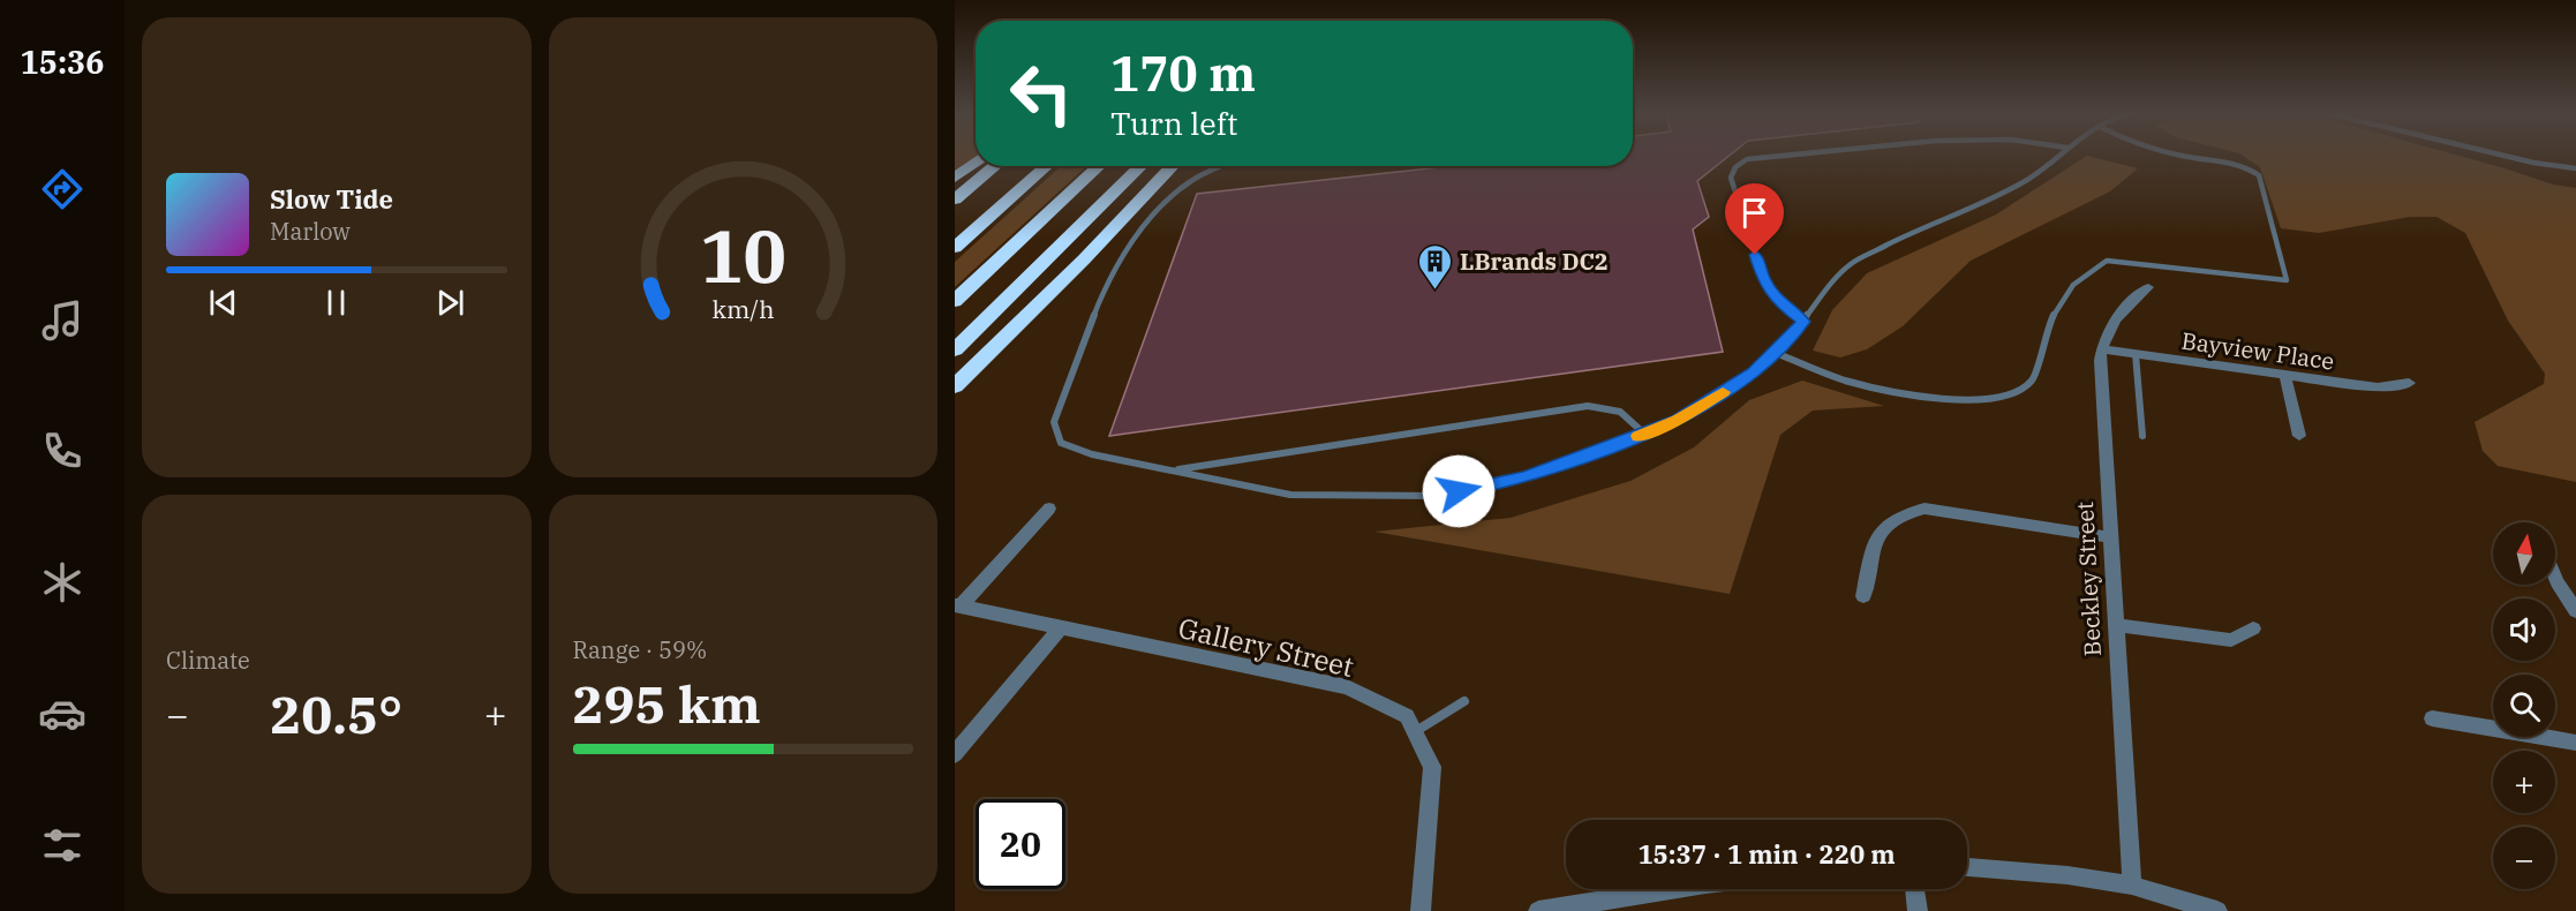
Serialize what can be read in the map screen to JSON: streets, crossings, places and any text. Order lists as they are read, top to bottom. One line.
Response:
{"streets":{"street":["Bayview Place","Beckley Street","Gallery Street"]},"crossings":[["Bayview Place","Beckley Street"]],"places":{"building":["LBrands DC2"]},"north":"top","page":{"tabs":"15:36","turn":["170 m","Turn left"],"song":["Slow Tide","Marlow"],"tile":["Climate",["Range · 59%","295 km"]],"map_buttons":["+","−"],"heat":["−","20.5°","+"],"limit":"20","trip":"15:37 · 1 min · 220 m","gauge":["10","km/h"]}}
